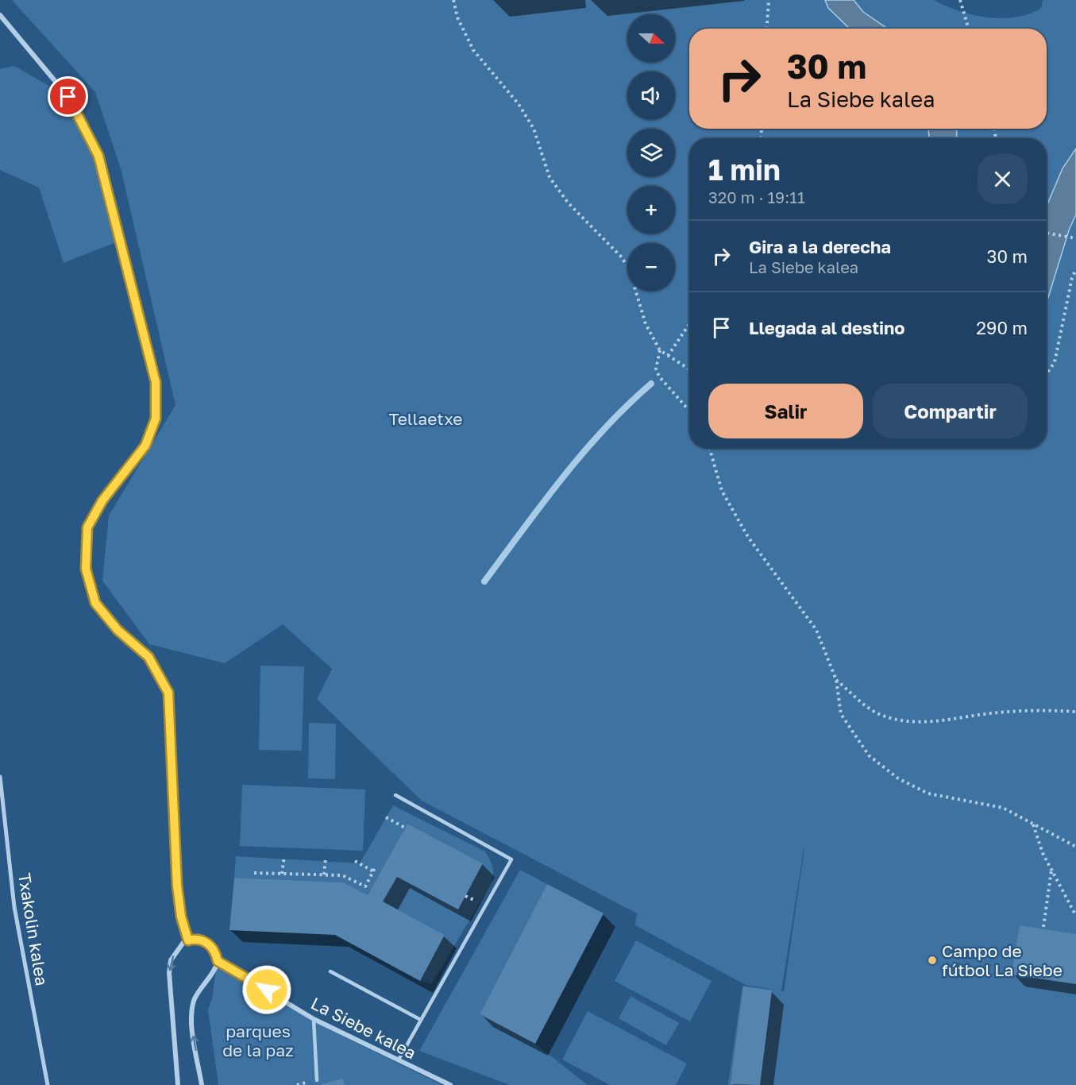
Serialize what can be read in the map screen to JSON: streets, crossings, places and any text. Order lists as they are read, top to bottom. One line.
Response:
{"streets":{"street":["Txakolin kalea","La Siebe kalea"]},"parks":["Tellaetxe","parques de la paz"],"places":["Campo de fútbol La Siebe"],"north":"right","page":{"map_buttons":["+","−"],"turn":["30 m","La Siebe kalea"],"heading":["1 min","320 m · 19:11"],"list":[{"name":"Gira a la derecha","note":"La Siebe kalea","value":"30 m"},{"name":"Llegada al destino","value":"290 m"}],"buttons":["Salir","Compartir"]}}
